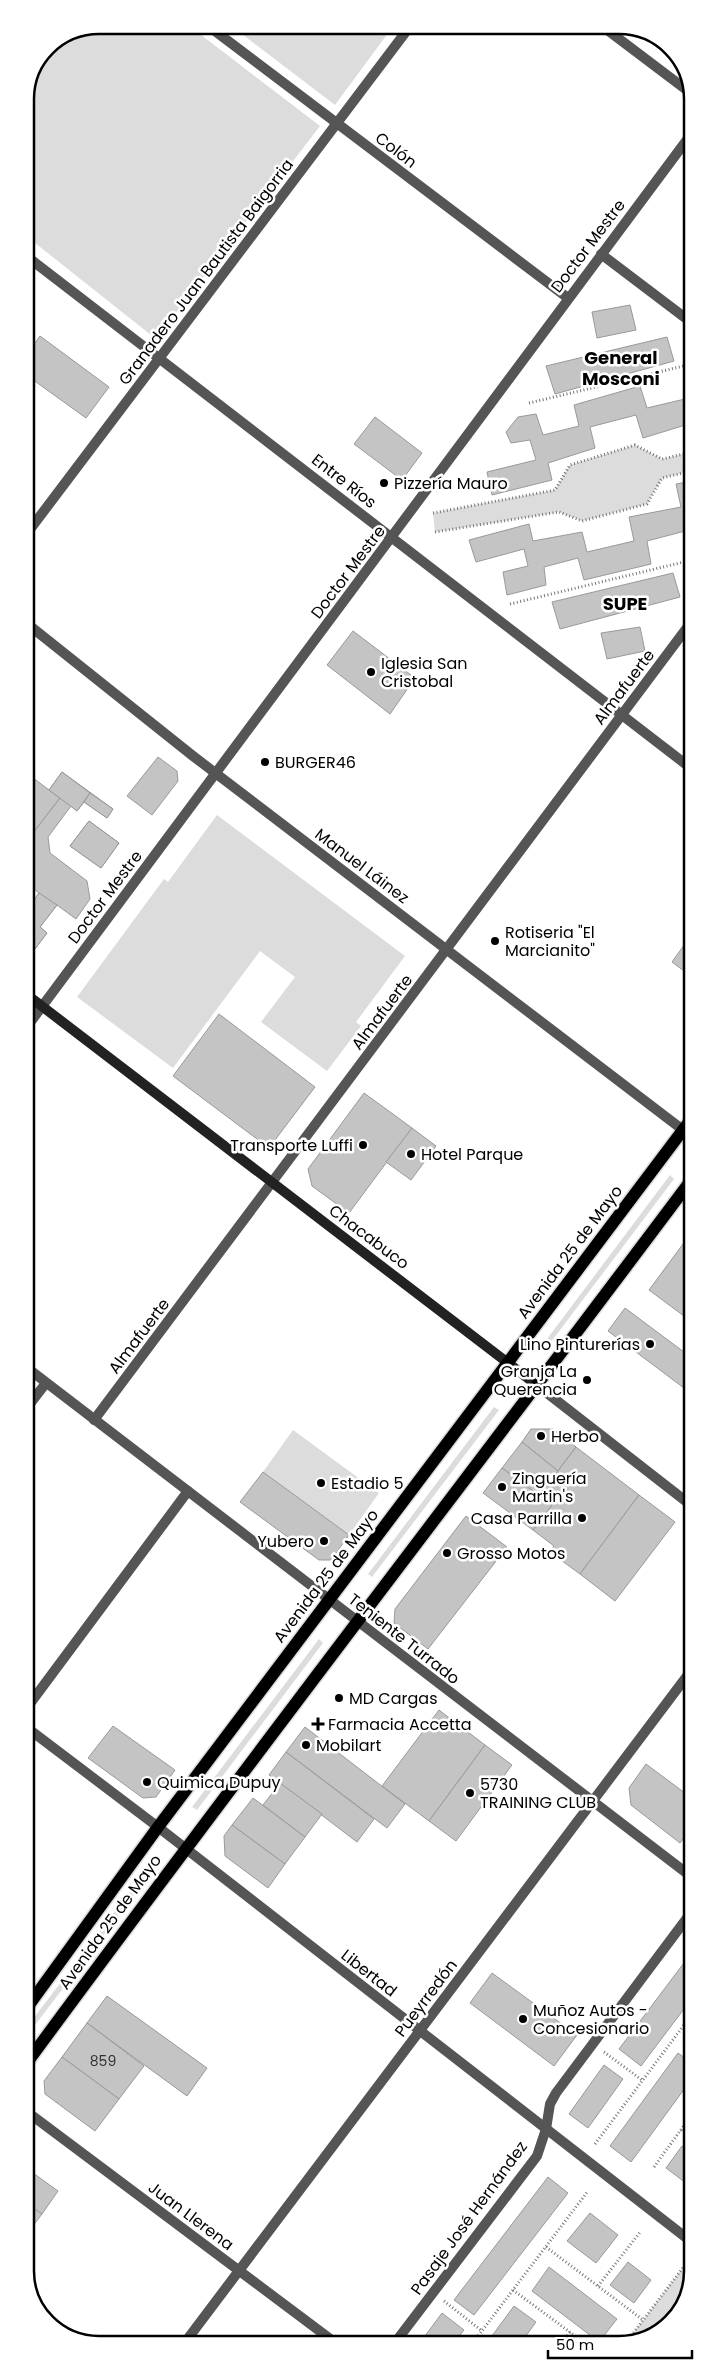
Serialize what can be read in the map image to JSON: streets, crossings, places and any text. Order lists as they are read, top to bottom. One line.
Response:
{"streets":{"main road":["Chacabuco","Avenida 25 de Mayo"],"street":["Colón","Doctor Mestre","Granadero Juan Bautista Baigorria","Entre Ríos","Almafuerte","Manuel Láinez","Teniente Turrado","Libertad","Pueyrredón","Juan Llerena","Pasaje José Hernández"]},"crossings":[["Colón","Doctor Mestre"],["Colón","Granadero Juan Bautista Baigorria"],["Doctor Mestre","Entre Ríos"],["Doctor Mestre","Manuel Láinez"],["Doctor Mestre","Chacabuco"],["Granadero Juan Bautista Baigorria","Entre Ríos"],["Entre Ríos","Almafuerte"],["Almafuerte","Manuel Láinez"],["Almafuerte","Chacabuco"],["Almafuerte","Teniente Turrado"],["Chacabuco","Avenida 25 de Mayo"],["Avenida 25 de Mayo","Teniente Turrado"],["Avenida 25 de Mayo","Libertad"],["Teniente Turrado","Pueyrredón"],["Libertad","Pueyrredón"],["Libertad","Pasaje José Hernández"],["Pueyrredón","Juan Llerena"]],"districts":["General Mosconi","SUPE"],"places":{"other":["Pizzería Mauro","Iglesia San Cristobal","BURGER46","Rotiseria \"El Marcianito\"","Transporte Luffi","Hotel Parque","Lino Pinturerías","Granja La Querencia","Herbo","Estadio 5","Zinguería Martin's","Casa Parrilla","Yubero","Grosso Motos","MD Cargas","Mobilart","Quimica Dupuy","5730 TRAINING CLUB","Muñoz Autos - Concesionario"],"health":["Farmacia Accetta"]},"house_numbers":["859"],"scale_bar":"50 m"}
